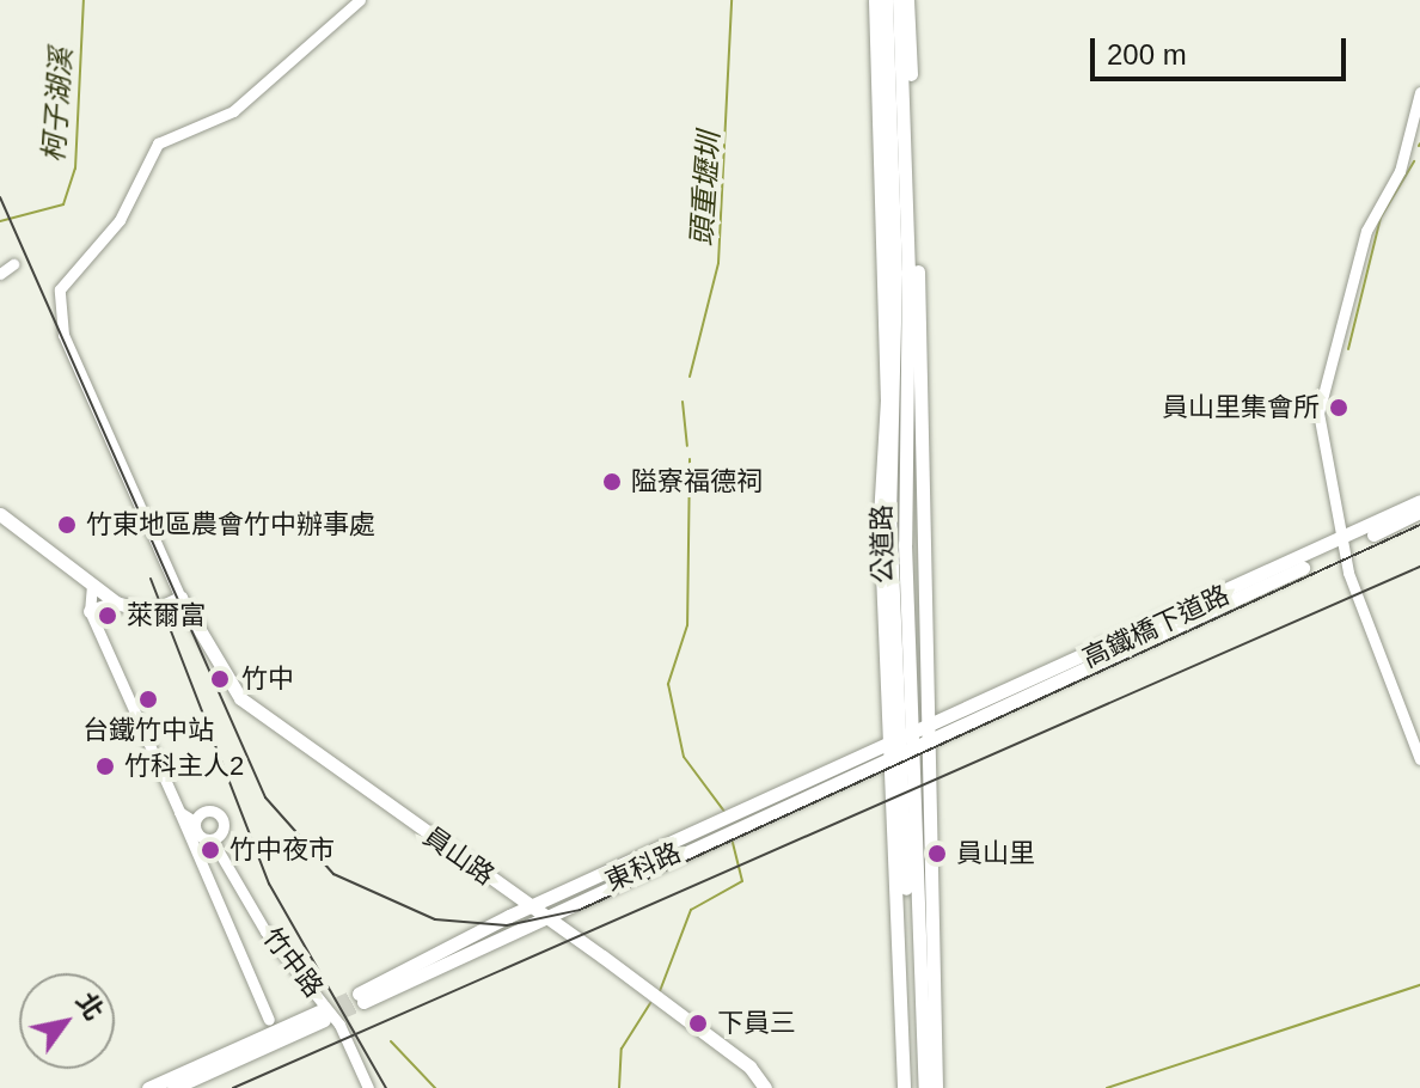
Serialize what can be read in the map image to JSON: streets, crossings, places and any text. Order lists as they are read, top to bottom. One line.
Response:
{"streets":{"street":["公道路","高鐵橋下道路","員山路","東科路","竹中路"]},"crossings":[["公道路","高鐵橋下道路"],["公道路","東科路"],["高鐵橋下道路","東科路"],["員山路","東科路"]],"water":["柯子湖溪","頭重壢圳"],"places":["員山里集會所","隘寮福德祠","竹東地區農會竹中辦事處","萊爾富","竹中","台鐵竹中站","竹科主人2","竹中夜市","員山里","下員三"],"scale_bar":"200 m","north":"top right"}
